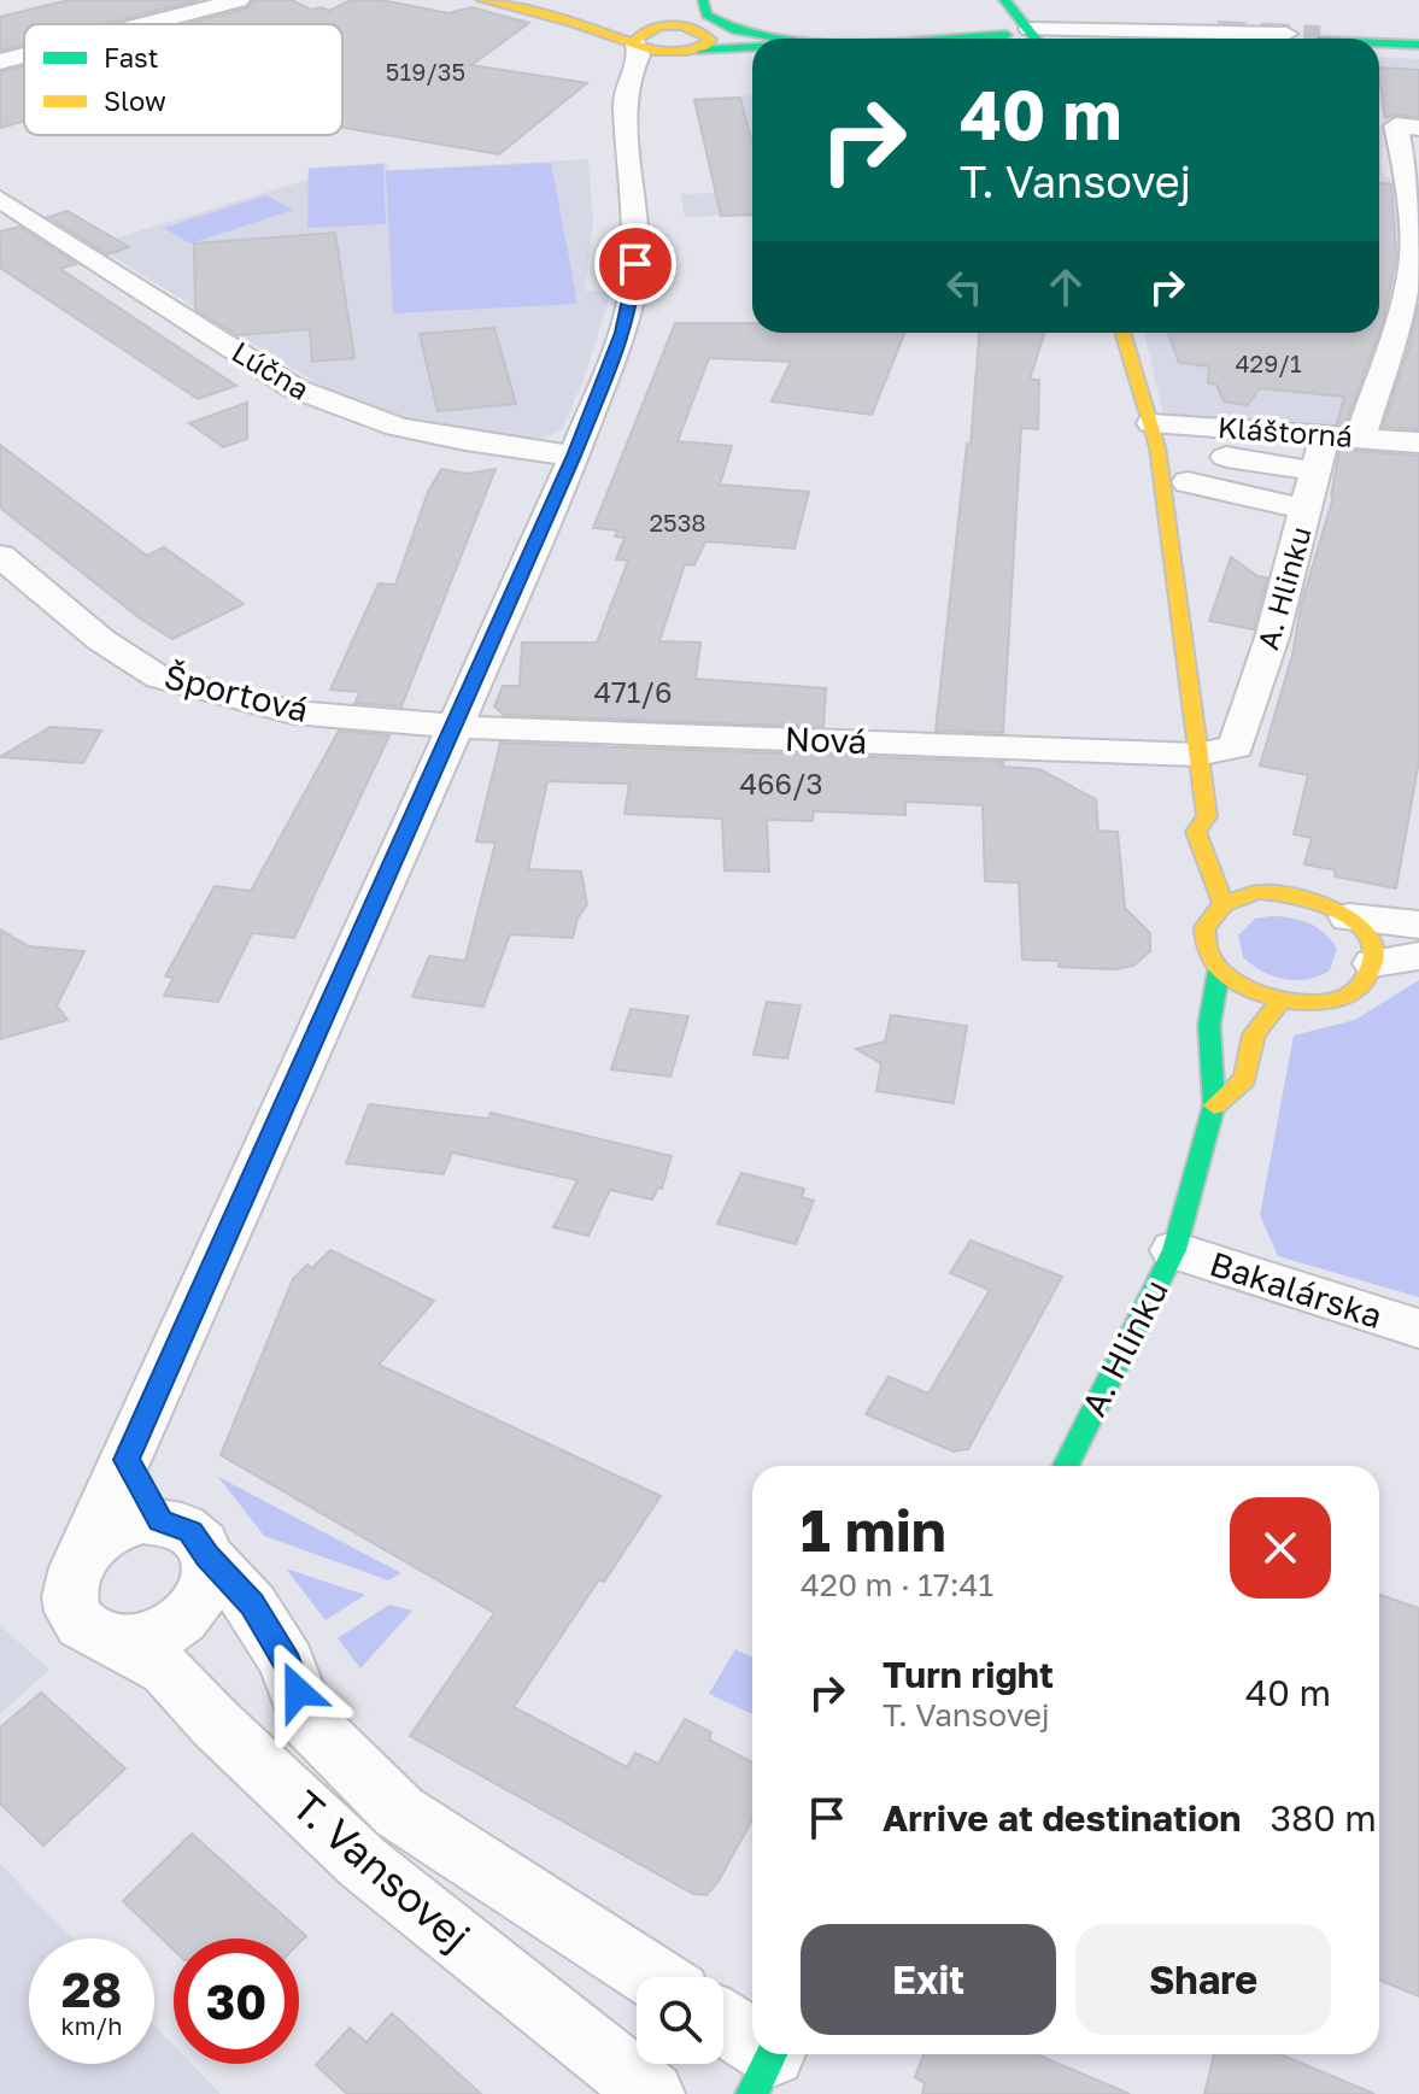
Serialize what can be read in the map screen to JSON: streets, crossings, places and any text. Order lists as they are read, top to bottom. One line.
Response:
{"streets":{"street":["Lúčna","Kláštorná","A. Hlinku","Športová","Nová","Bakalárska","T. Vansovej"]},"crossings":[["Lúčna","T. Vansovej"],["A. Hlinku","Nová"],["A. Hlinku","Bakalárska"],["Športová","Nová"],["Športová","T. Vansovej"],["Nová","T. Vansovej"]],"house_numbers":["519/35","429/1","2538","471/6","466/3"],"legend":["Fast","Slow"],"page":{"turn":["40 m","T. Vansovej"],"heading":["1 min","420 m · 17:41"],"list":[{"name":"Turn right","note":"T. Vansovej","value":"40 m"},{"name":"Arrive at destination","value":"380 m"}],"buttons":["Exit","Share"],"speed":"28 km/h","limit":"30"}}
